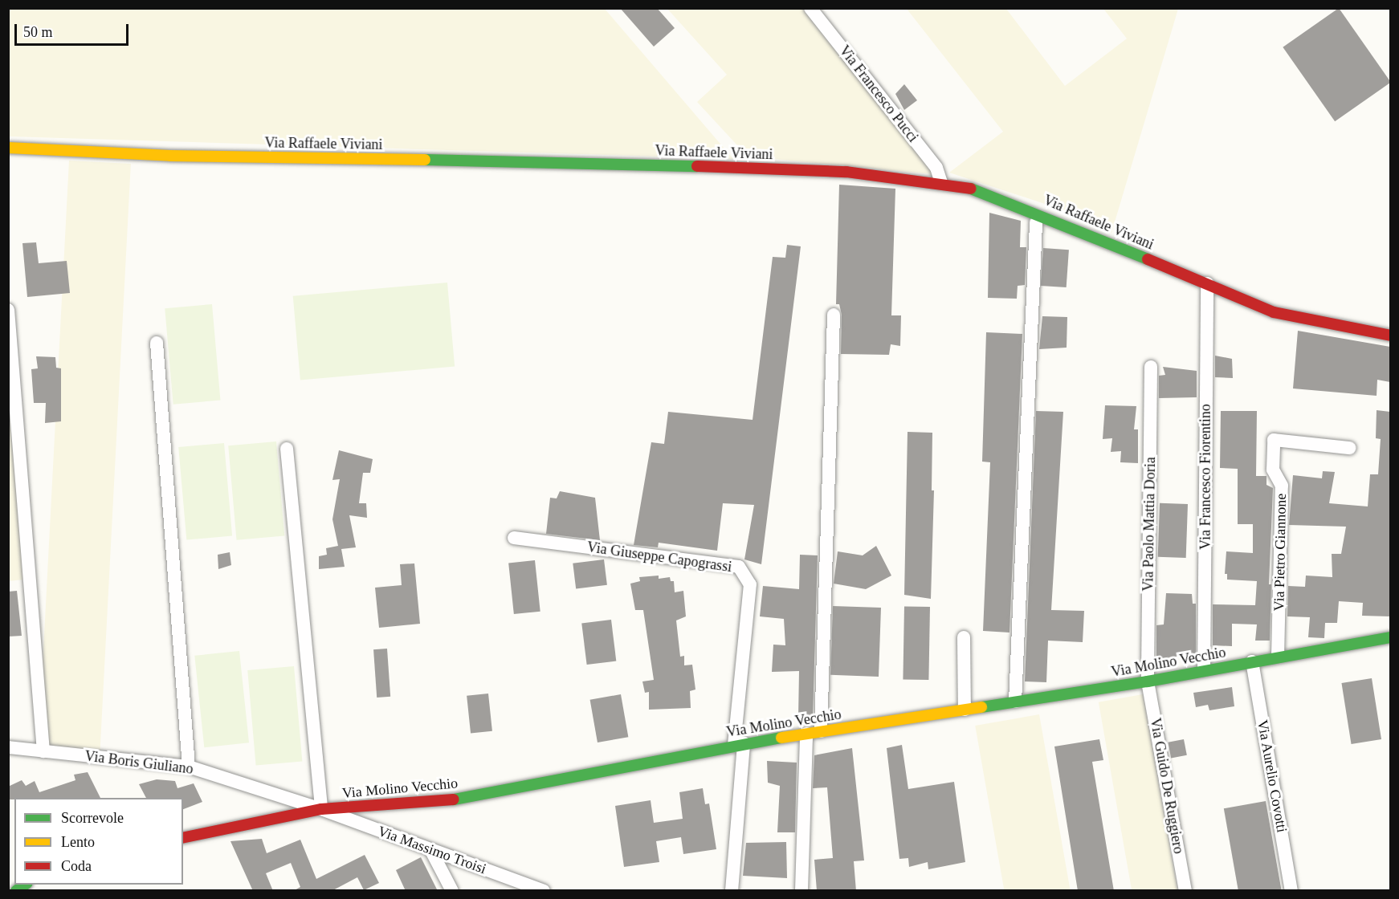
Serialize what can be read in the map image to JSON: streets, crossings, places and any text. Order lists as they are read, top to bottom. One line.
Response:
{"streets":{"street":["Via Francesco Pucci","Via Raffaele Viviani","Via Francesco Fiorentino","Via Paolo Mattia Doria","Via Pietro Giannone","Via Giuseppe Capograssi","Via Molino Vecchio","Via Boris Giuliano","Via Aurelio Covotti","Via Guido De Ruggiero","Via Massimo Troisi"]},"crossings":[["Via Francesco Pucci","Via Raffaele Viviani"],["Via Raffaele Viviani","Via Francesco Fiorentino"],["Via Francesco Fiorentino","Via Molino Vecchio"],["Via Paolo Mattia Doria","Via Molino Vecchio"],["Via Paolo Mattia Doria","Via Guido De Ruggiero"],["Via Pietro Giannone","Via Molino Vecchio"],["Via Giuseppe Capograssi","Via Molino Vecchio"],["Via Molino Vecchio","Via Boris Giuliano"],["Via Molino Vecchio","Via Aurelio Covotti"],["Via Molino Vecchio","Via Guido De Ruggiero"],["Via Molino Vecchio","Via Massimo Troisi"],["Via Boris Giuliano","Via Massimo Troisi"]],"legend":["Scorrevole","Lento","Coda"],"scale_bar":"50 m"}
